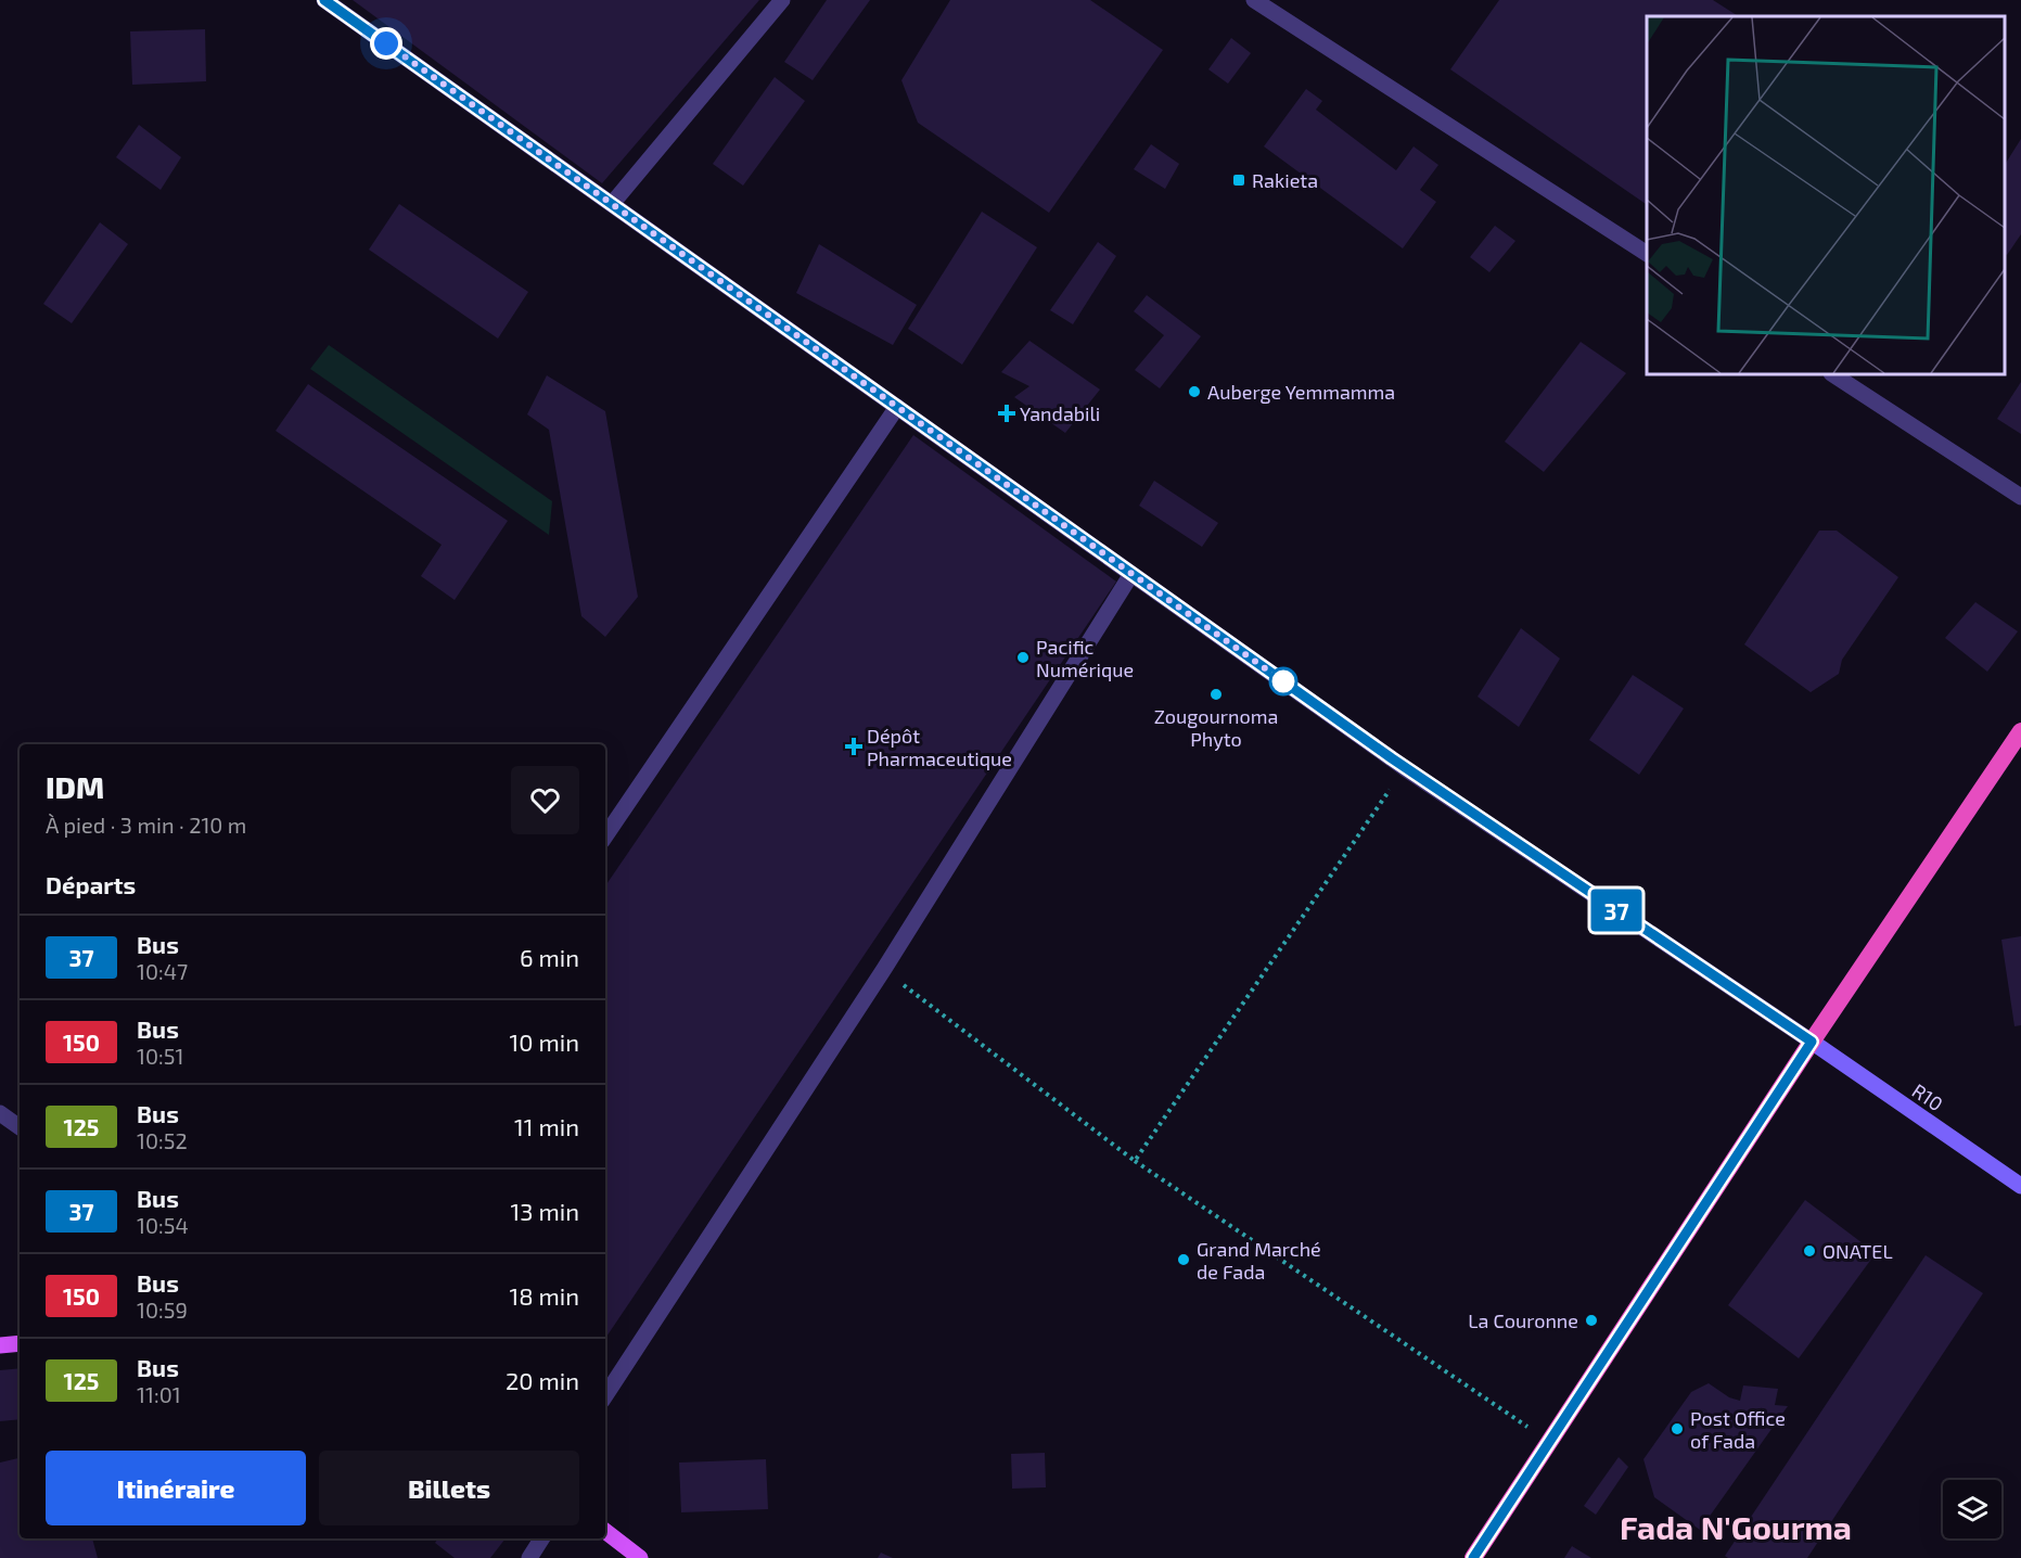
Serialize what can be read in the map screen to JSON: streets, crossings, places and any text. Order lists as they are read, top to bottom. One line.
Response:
{"streets":{"main road":["R10"]},"districts":["Fada N'Gourma"],"places":{"transit":["Rakieta"],"other":["Auberge Yemmamma","Pacific Numérique","Zougournoma Phyto","ONATEL","Grand Marché de Fada","La Couronne","Post Office of Fada"],"health":["Yandabili","Dépôt Pharmaceutique"]},"lines":["bus line 37"],"page":{"on_map":"37","heading":[["IDM","À pied · 3 min · 210 m"],"Départs"],"list":[{"mark":"37","name":"Bus","note":"10:47","value":"6 min"},{"mark":"150","name":"Bus","note":"10:51","value":"10 min"},{"mark":"125","name":"Bus","note":"10:52","value":"11 min"},{"mark":"37","name":"Bus","note":"10:54","value":"13 min"},{"mark":"150","name":"Bus","note":"10:59","value":"18 min"},{"mark":"125","name":"Bus","note":"11:01","value":"20 min"}],"buttons":["Itinéraire","Billets"]}}
